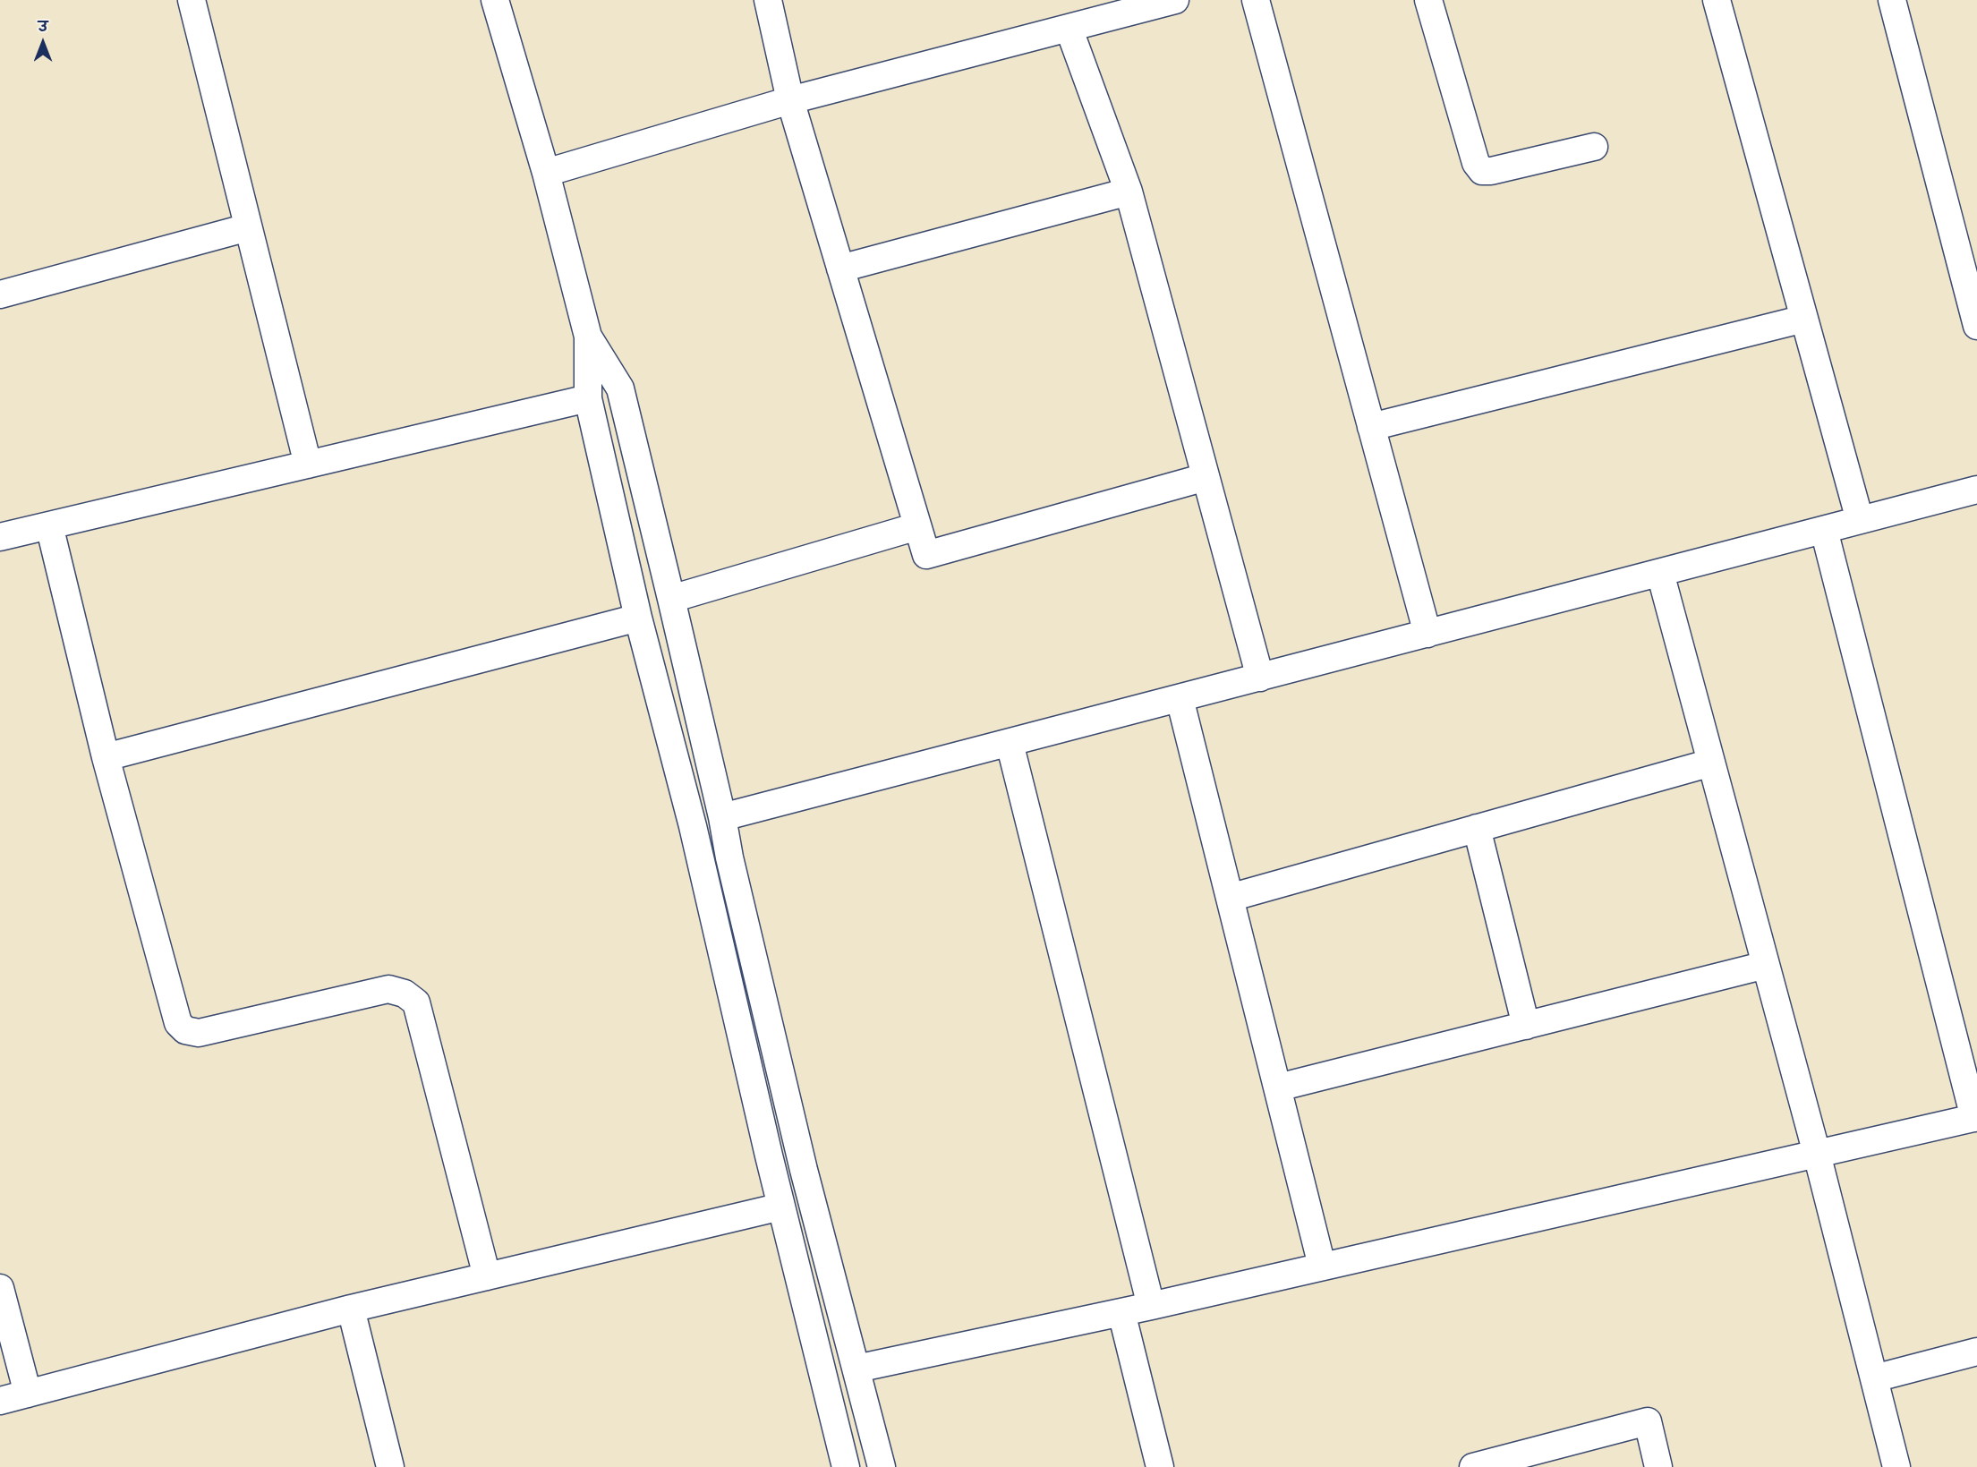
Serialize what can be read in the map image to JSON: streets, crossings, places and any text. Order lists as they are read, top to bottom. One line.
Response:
{"north":"top"}
